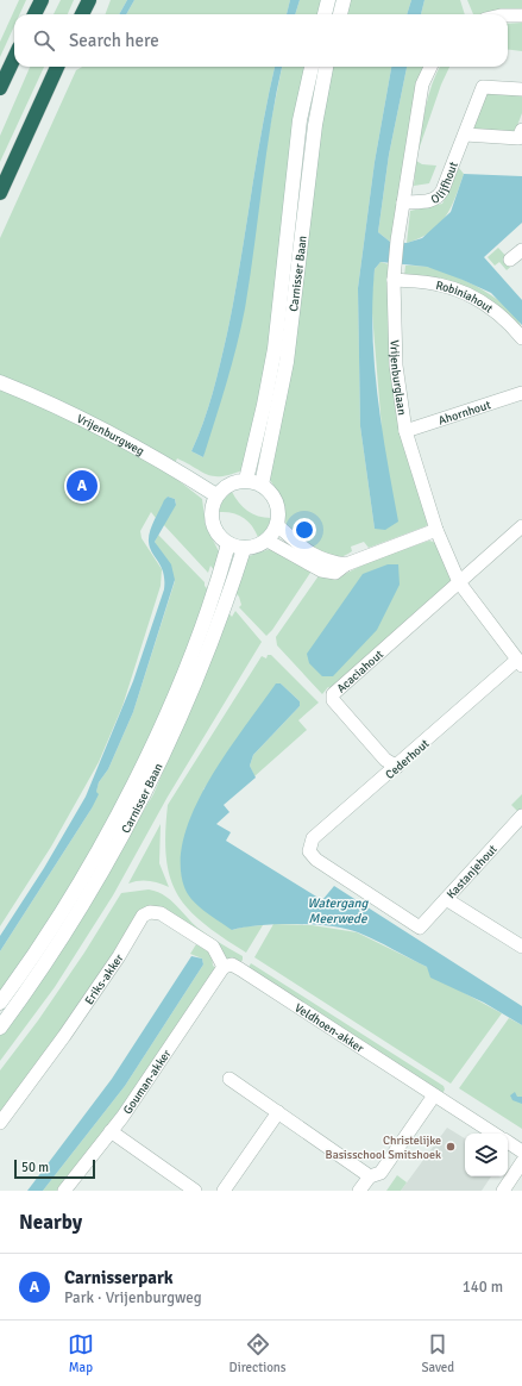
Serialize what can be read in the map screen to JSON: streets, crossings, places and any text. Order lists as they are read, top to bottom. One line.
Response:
{"streets":{"main road":["Carnisser Baan","Vrijenburgweg"],"street":["Olijfhout","Robiniahout","Vrijenburglaan","Ahornhout","Acaciahout","Cederhout","Kastanjehout","Eriks-akker","Veldhoen-akker","Gouman-akker"]},"crossings":[["Olijfhout","Vrijenburglaan"],["Carnisser Baan","Vrijenburgweg"],["Robiniahout","Vrijenburglaan"],["Vrijenburglaan","Ahornhout"],["Vrijenburglaan","Acaciahout"],["Vrijenburglaan","Cederhout"],["Acaciahout","Cederhout"],["Cederhout","Kastanjehout"],["Eriks-akker","Veldhoen-akker"],["Eriks-akker","Gouman-akker"],["Veldhoen-akker","Gouman-akker"]],"water":["Watergang Meerwede"],"places":["Christelijke Basisschool Smitshoek"],"scale_bar":"50 m","page":{"search":"Search here","pins":"A","scale":"50 m","heading":"Nearby","list":[{"mark":"A","name":"Carnisserpark","note":"Park · Vrijenburgweg","value":"140 m"}],"nav":["Map","Directions","Saved"]}}
